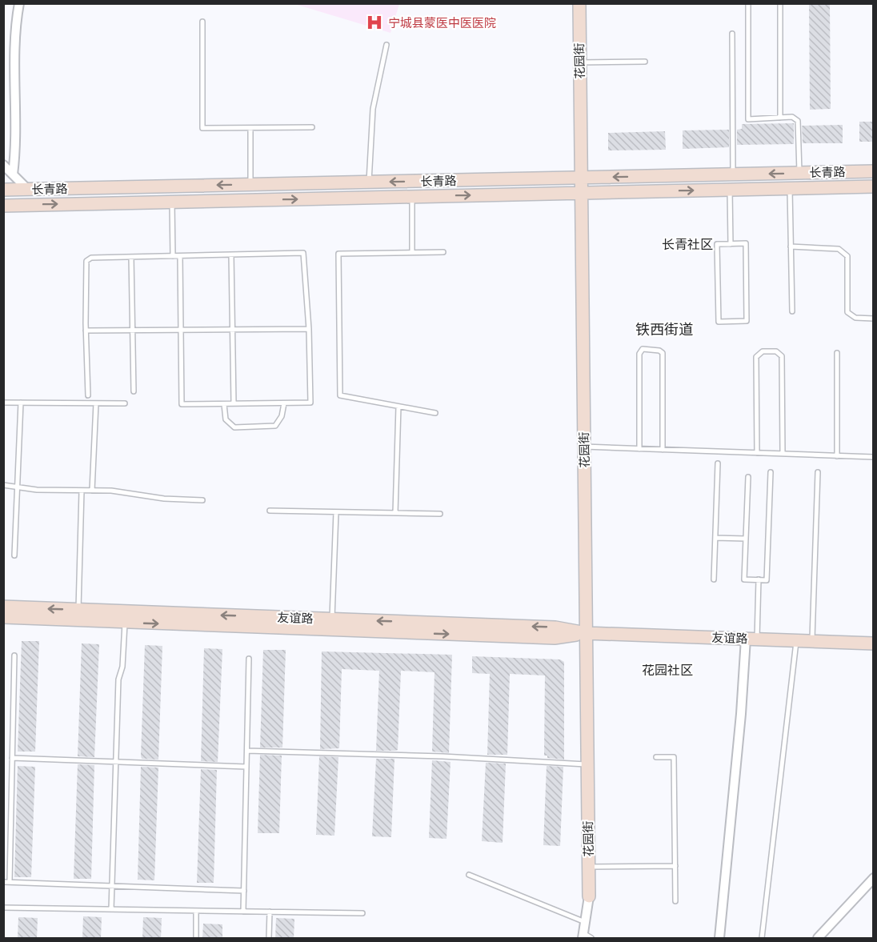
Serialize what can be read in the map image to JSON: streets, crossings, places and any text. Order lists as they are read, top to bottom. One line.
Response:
{"streets":{"street":["花园街","长青路","友谊路"]},"crossings":[["花园街","长青路"],["花园街","友谊路"]],"districts":["长青社区","铁西街道","花园社区"],"places":{"hospital":["宁城县蒙医中医医院"]}}
